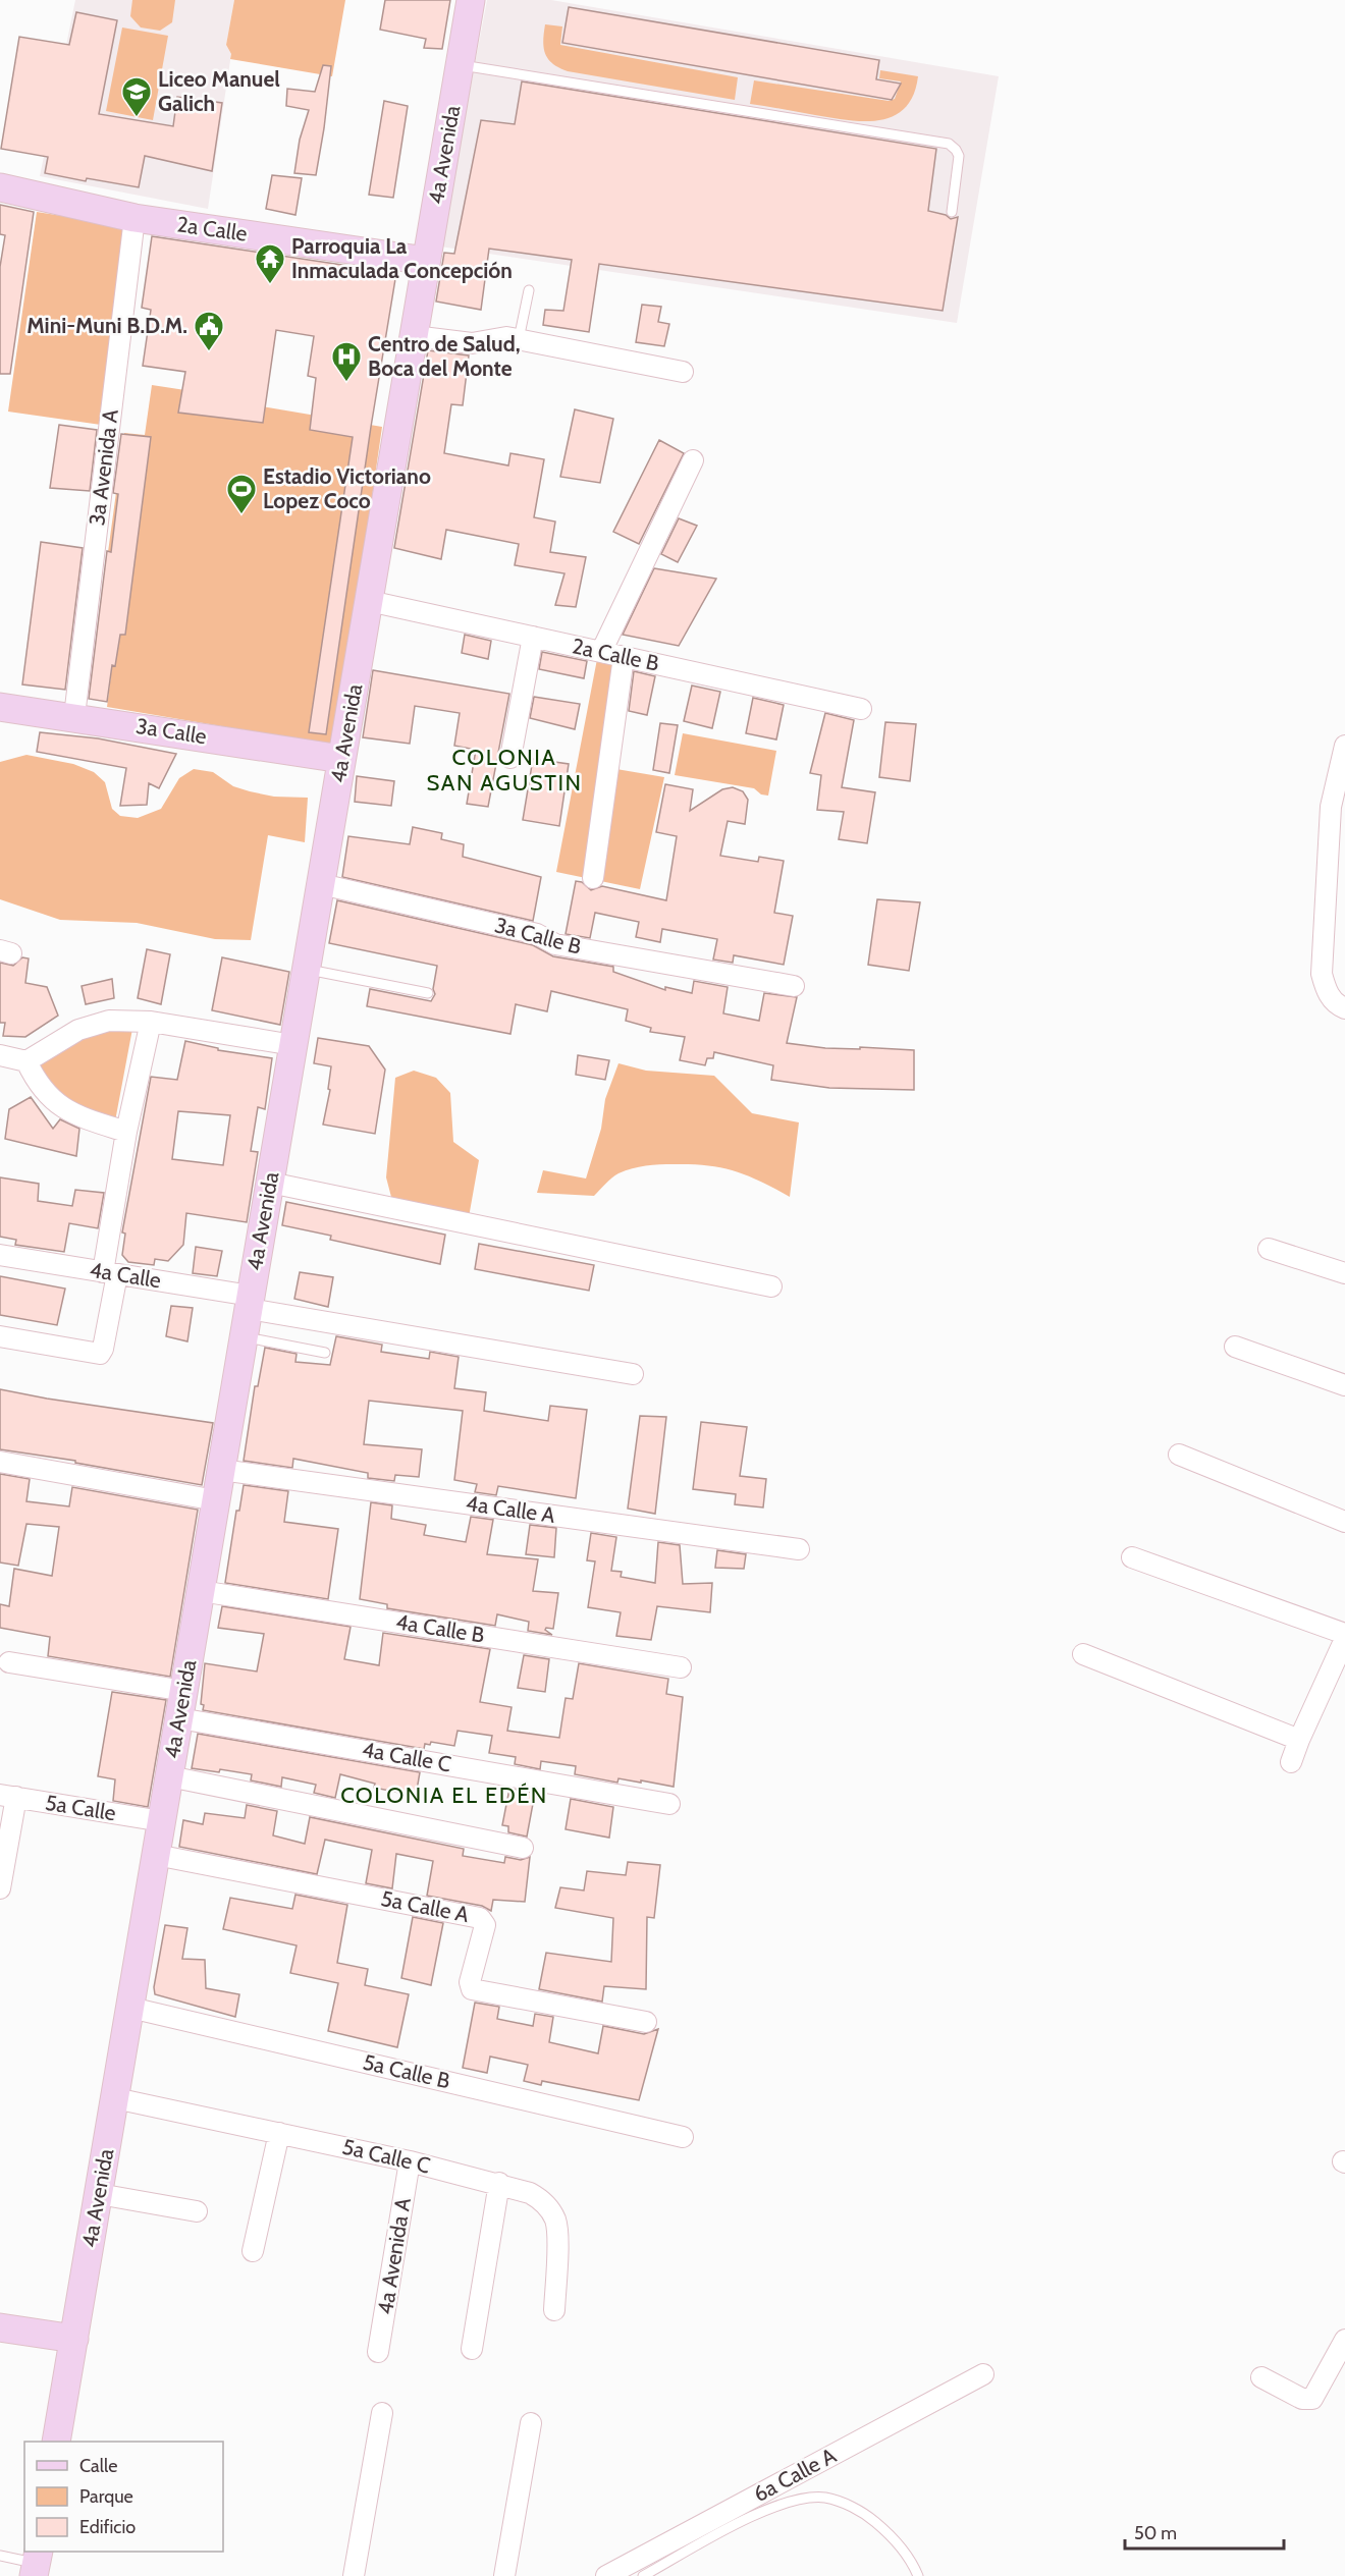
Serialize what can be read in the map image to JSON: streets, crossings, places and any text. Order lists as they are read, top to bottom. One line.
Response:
{"streets":{"street":["4a Avenida","2a Calle","3a Avenida A","2a Calle B","3a Calle","3a Calle B","4a Calle","4a Calle A","4a Calle B","4a Calle C","5a Calle","5a Calle A","5a Calle B","5a Calle C","4a Avenida A","6a Calle A"]},"crossings":[["4a Avenida","2a Calle"],["4a Avenida","2a Calle B"],["4a Avenida","3a Calle"],["4a Avenida","3a Calle B"],["4a Avenida","4a Calle"],["4a Avenida","4a Calle A"],["4a Avenida","4a Calle B"],["4a Avenida","4a Calle C"],["4a Avenida","5a Calle"],["4a Avenida","5a Calle A"],["4a Avenida","5a Calle B"],["4a Avenida","5a Calle C"],["2a Calle","3a Avenida A"],["3a Avenida A","3a Calle"],["5a Calle C","4a Avenida A"]],"districts":["COLONIA SAN AGUSTIN","COLONIA EL EDÉN"],"places":{"school or university":["Liceo Manuel Galich"],"temple":["Parroquia La Inmaculada Concepción"],"public building":["Mini-Muni B.D.M."],"hospital":["Centro de Salud, Boca del Monte"],"sports":["Estadio Victoriano Lopez Coco"]},"legend":["Calle","Parque","Edificio"],"scale_bar":"50 m"}
